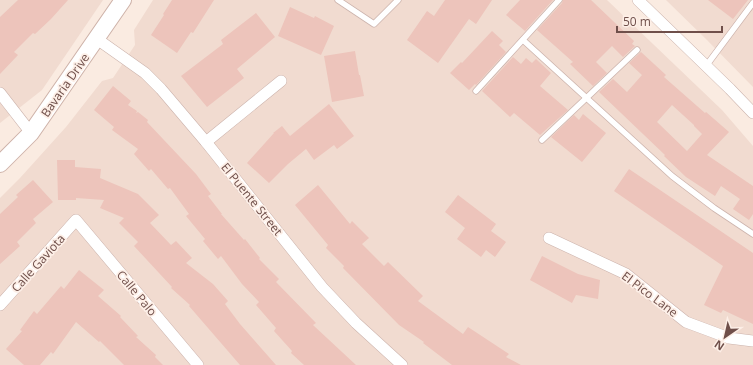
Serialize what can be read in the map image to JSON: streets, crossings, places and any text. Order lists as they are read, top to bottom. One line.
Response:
{"streets":{"street":["Bavaria Drive","El Puente Street","Calle Gaviota","Calle Palo","El Pico Lane"]},"crossings":[["Bavaria Drive","El Puente Street"],["Calle Gaviota","Calle Palo"]],"scale_bar":"50 m","north":"bottom left"}
